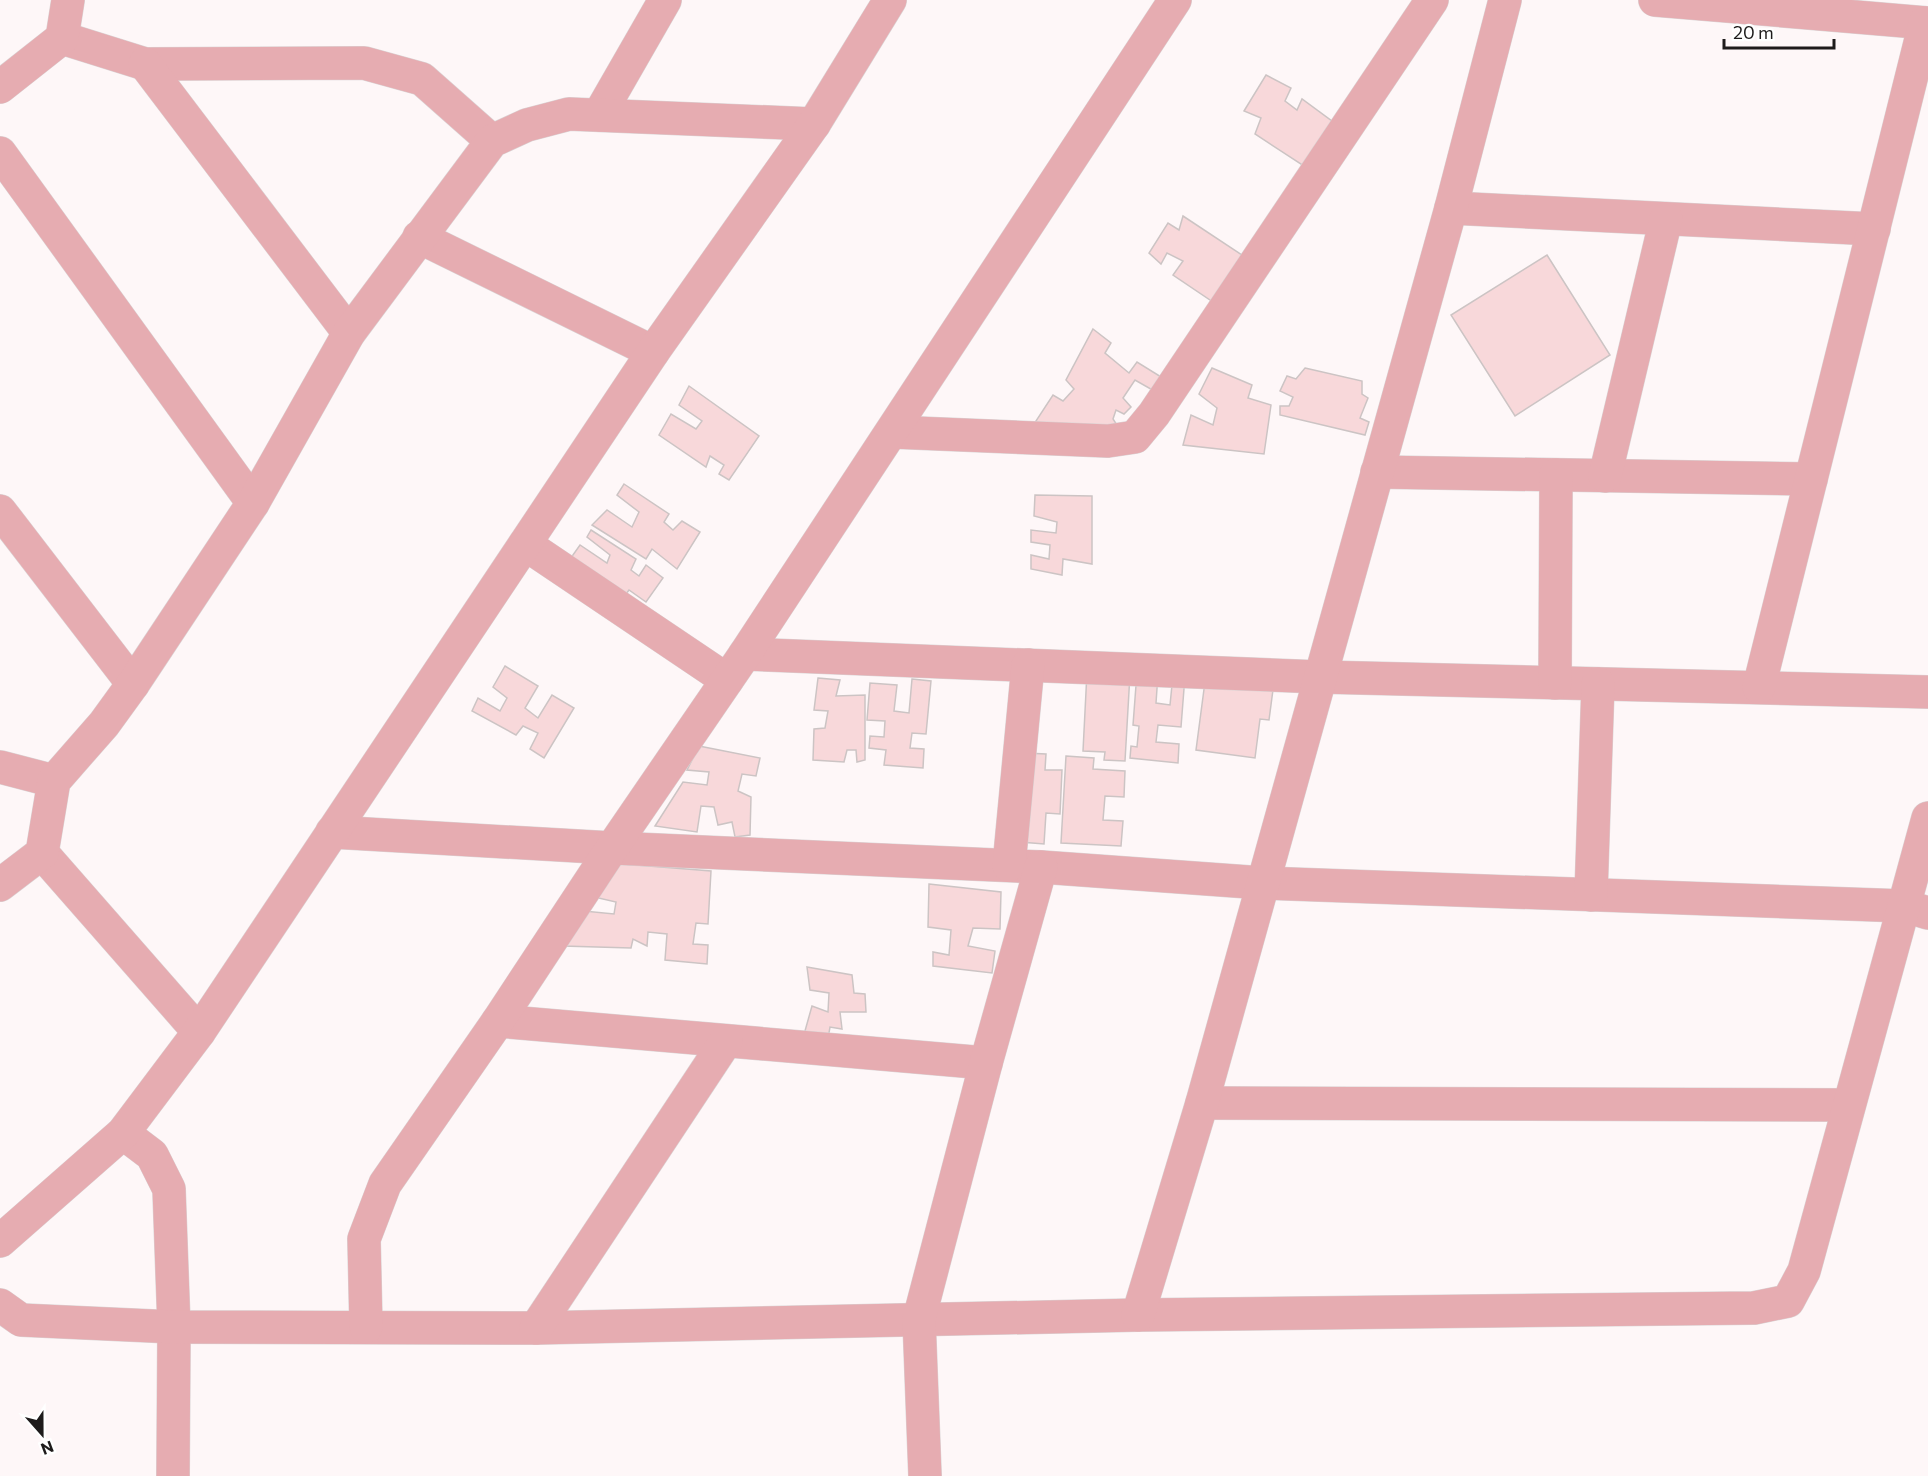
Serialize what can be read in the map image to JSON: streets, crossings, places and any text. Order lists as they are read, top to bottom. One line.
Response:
{"scale_bar":"20 m","north":"bottom"}
